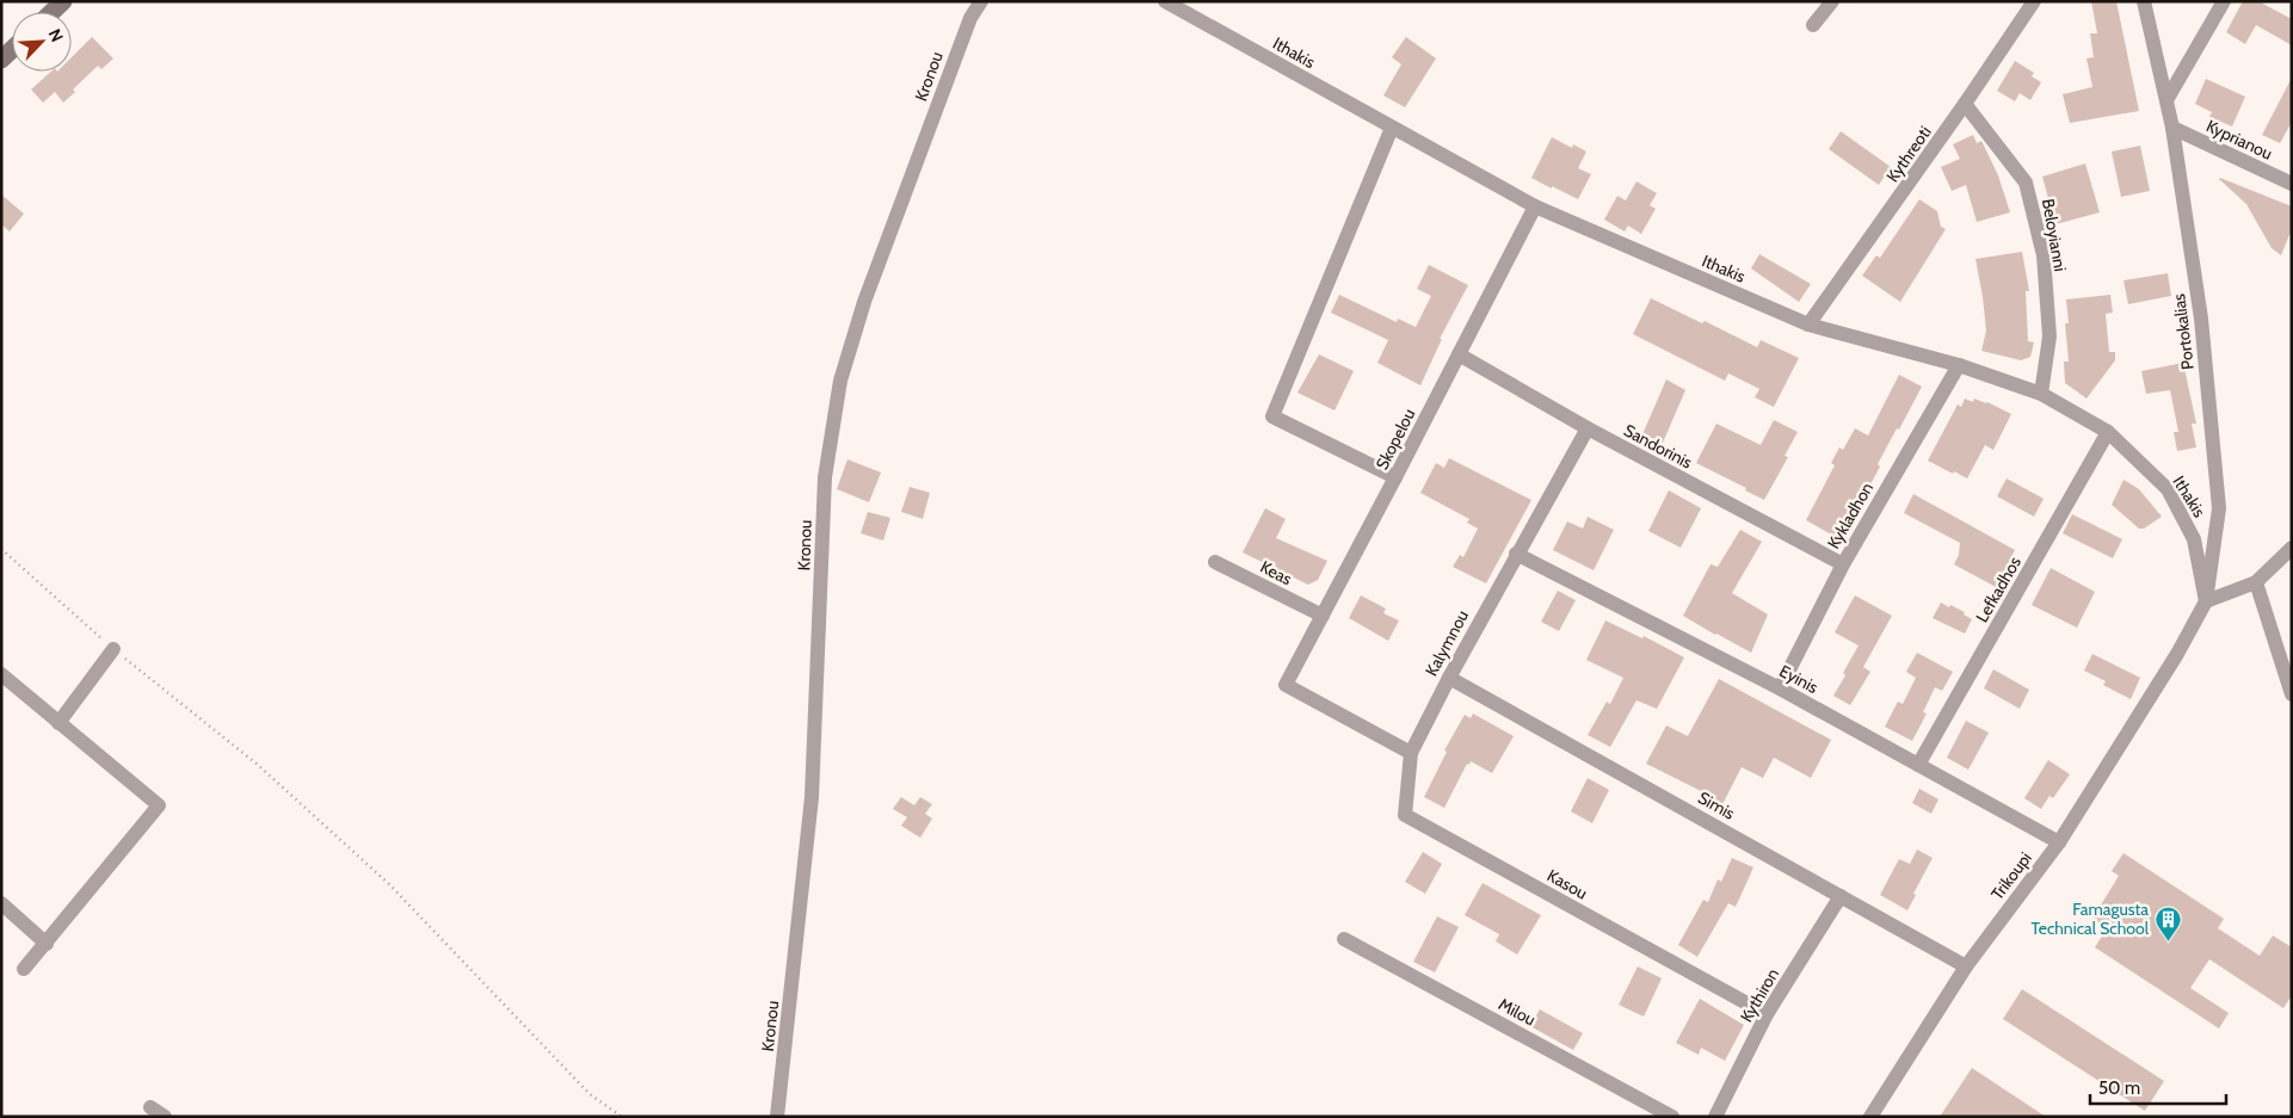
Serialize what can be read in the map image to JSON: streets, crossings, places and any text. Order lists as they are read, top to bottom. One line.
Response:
{"streets":{"street":["Ithakis","Kronou","Kyprianou","Kythreoti","Beloyianni","Portokalias","Skopelou","Sandorinis","Kykladhon","Keas","Lefkadhos","Kalymnou","Eyinis","Simis","Trikoupi","Kasou","Kythiron","Milou"]},"crossings":[["Ithakis","Kythreoti"],["Ithakis","Beloyianni"],["Ithakis","Portokalias"],["Ithakis","Skopelou"],["Ithakis","Kykladhon"],["Ithakis","Lefkadhos"],["Kyprianou","Portokalias"],["Kythreoti","Beloyianni"],["Portokalias","Trikoupi"],["Skopelou","Sandorinis"],["Skopelou","Keas"],["Skopelou","Kalymnou"],["Skopelou","Kasou"],["Sandorinis","Kykladhon"],["Sandorinis","Kalymnou"],["Kykladhon","Eyinis"],["Lefkadhos","Eyinis"],["Kalymnou","Eyinis"],["Kalymnou","Simis"],["Kalymnou","Kasou"],["Eyinis","Trikoupi"],["Simis","Trikoupi"],["Simis","Kythiron"],["Kasou","Kythiron"]],"places":{"building":["Famagusta Technical School"]},"scale_bar":"50 m","north":"top right"}
